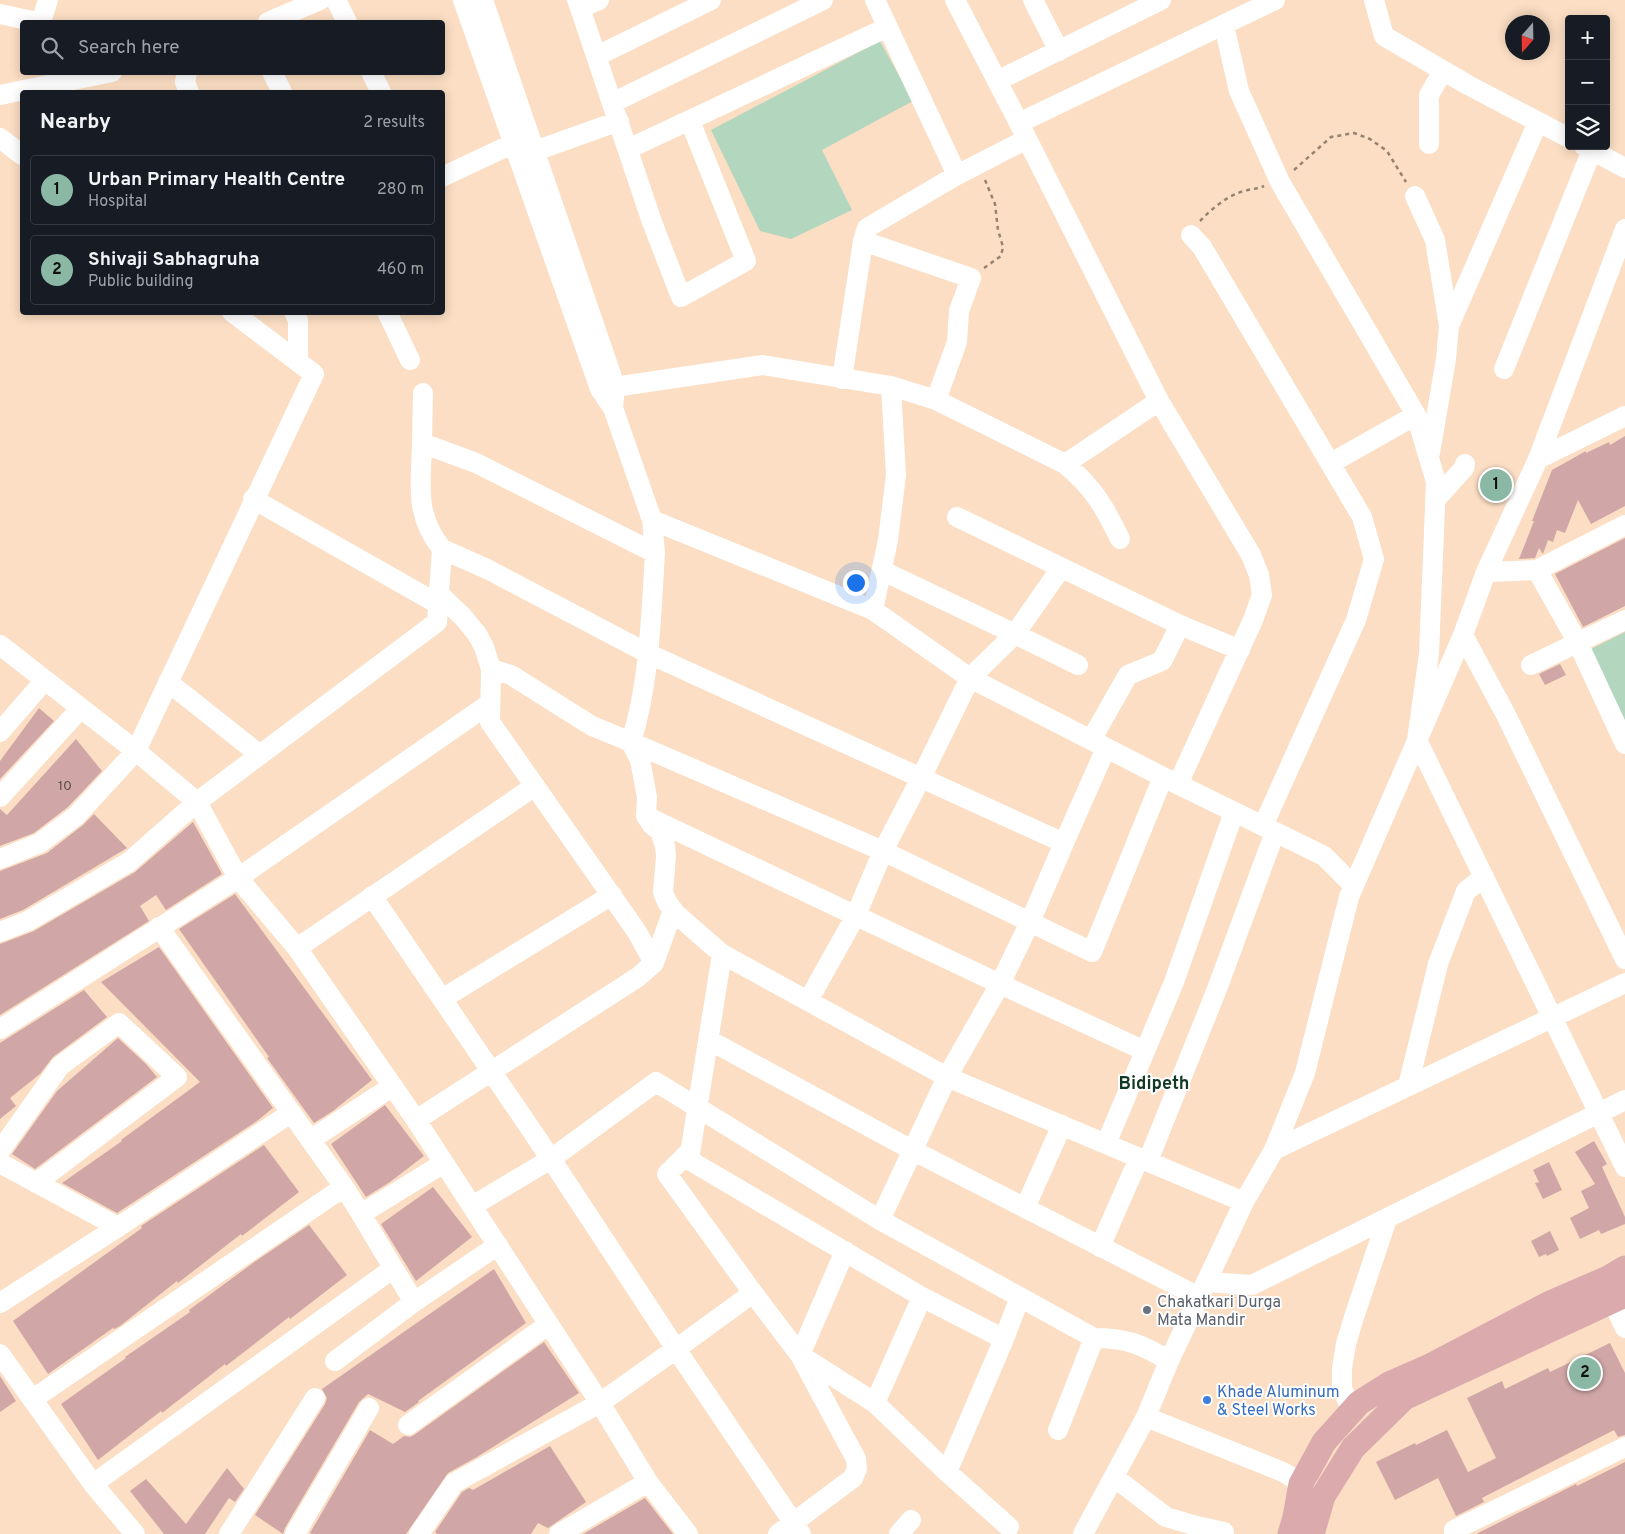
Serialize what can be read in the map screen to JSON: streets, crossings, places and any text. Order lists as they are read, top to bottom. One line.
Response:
{"districts":["Bidipeth"],"places":["Chakatkari Durga Mata Mandir","Khade Aluminum & Steel Works"],"house_numbers":["10"],"north":"bottom","page":{"map_buttons":["+","−"],"search":"Search here","heading":["Nearby","2 results"],"list":[{"mark":"1","name":"Urban Primary Health Centre","note":"Hospital","value":"280 m"},{"mark":"2","name":"Shivaji Sabhagruha","note":"Public building","value":"460 m"}],"pins":["1","2"]}}
